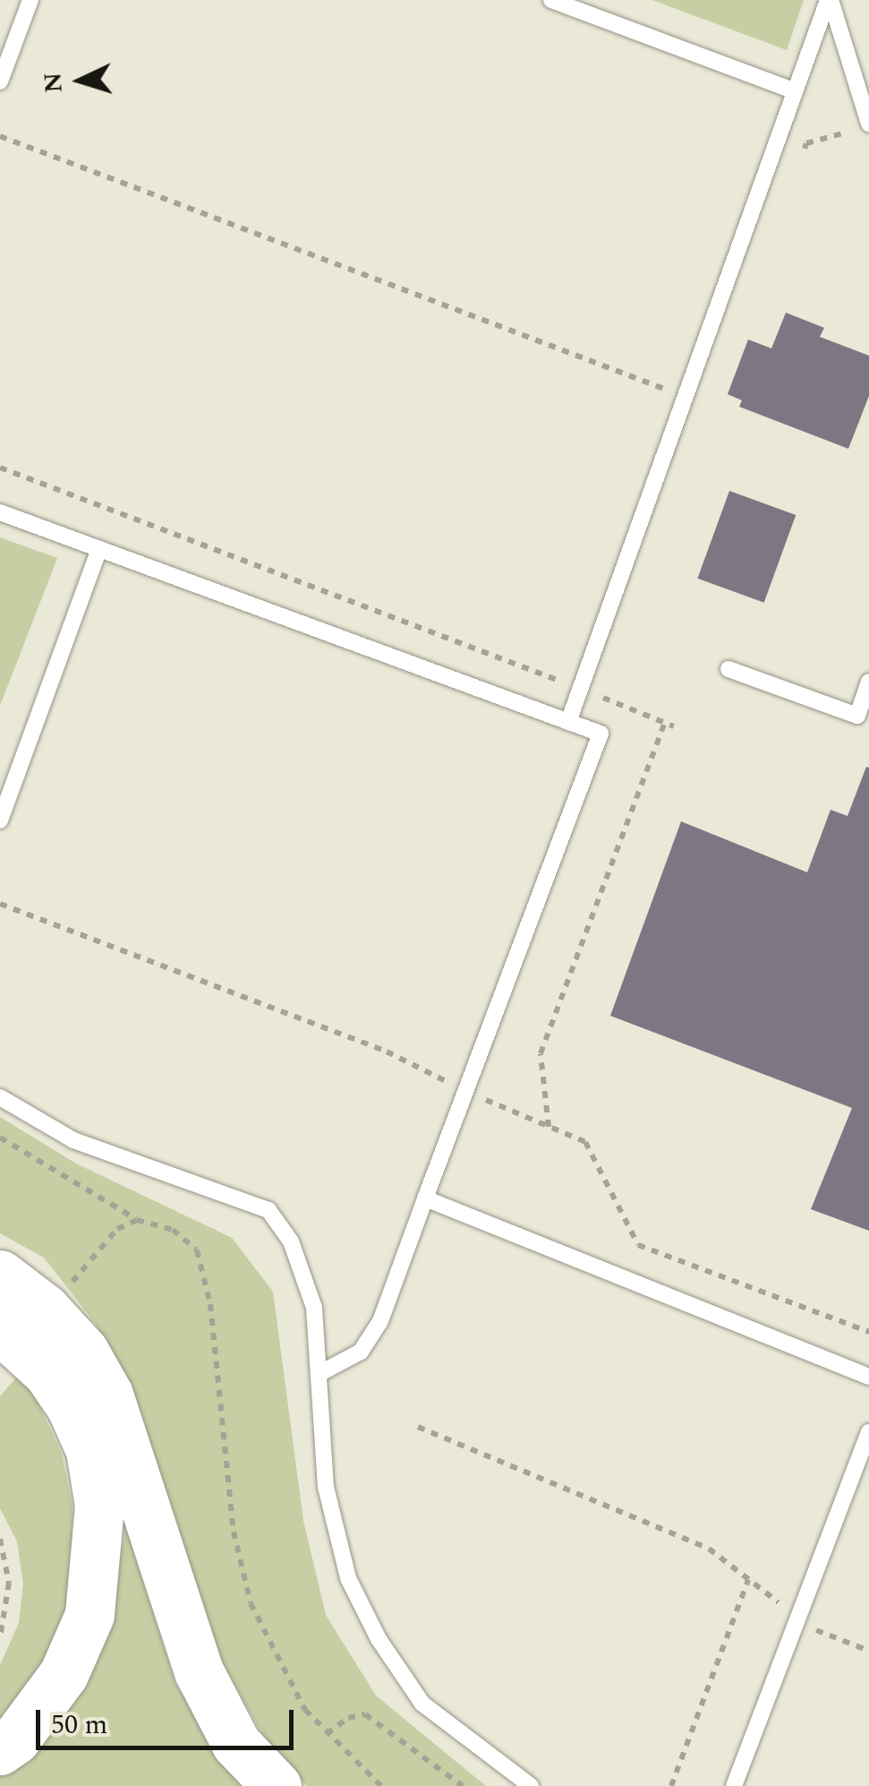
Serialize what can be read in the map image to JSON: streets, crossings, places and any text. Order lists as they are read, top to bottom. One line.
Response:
{"scale_bar":"50 m","north":"left"}
